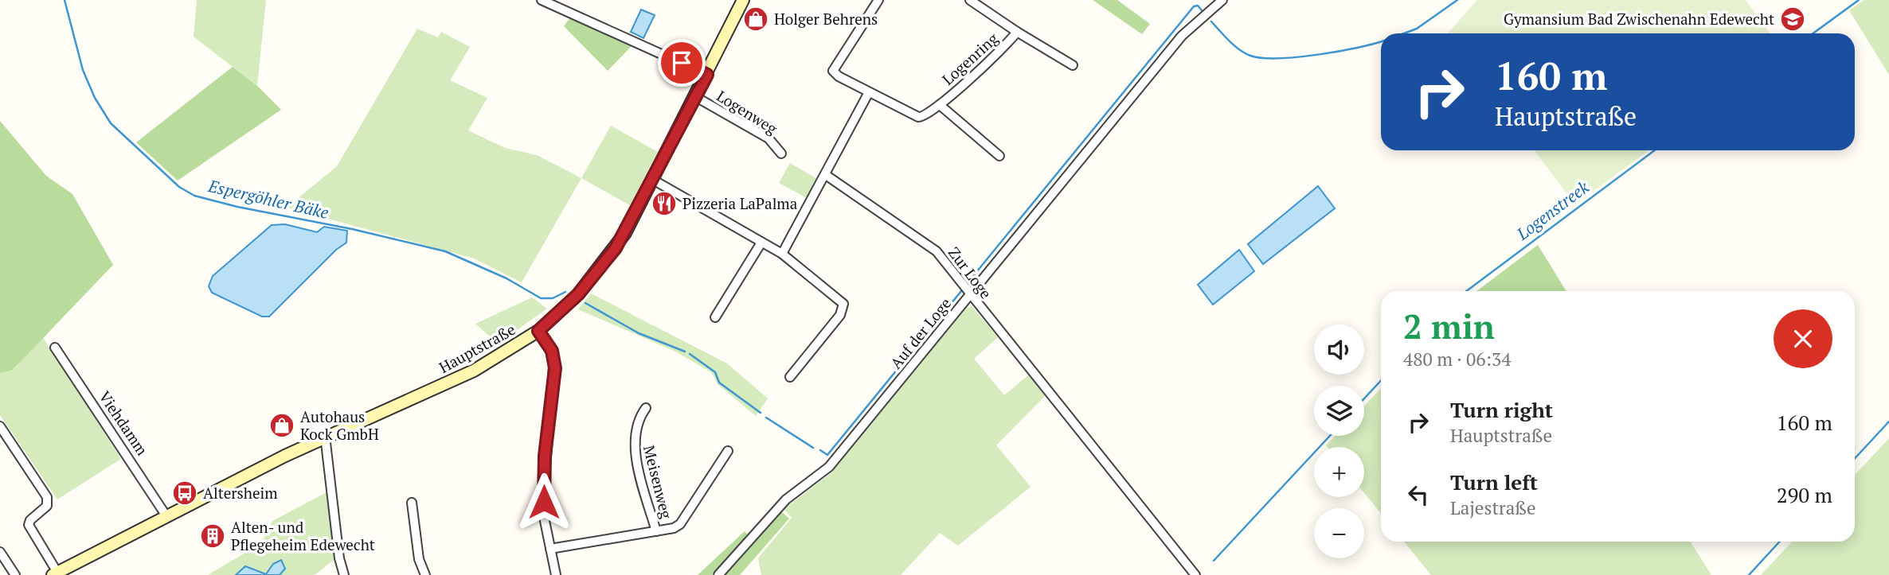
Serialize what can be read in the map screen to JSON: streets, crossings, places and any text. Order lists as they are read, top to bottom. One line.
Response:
{"streets":{"main road":["Hauptstraße"],"street":["Logenring","Logenweg","Zur Loge","Auf der Loge","Viehdamm","Meisenweg"]},"crossings":[["Logenweg","Hauptstraße"],["Zur Loge","Auf der Loge"],["Hauptstraße","Viehdamm"]],"water":["Espergöhler Bäke","Logenstreek"],"places":{"shop":["Holger Behrens","Autohaus Kock GmbH"],"school or university":["Gymansium Bad Zwischenahn Edewecht"],"restaurant":["Pizzeria LaPalma"],"bus stop":["Altersheim"],"building":["Alten- und Pflegeheim Edewecht"]},"page":{"turn":["160 m","Hauptstraße"],"heading":["2 min","480 m · 06:34"],"map_buttons":["+","−"],"list":[{"name":"Turn right","note":"Hauptstraße","value":"160 m"},{"name":"Turn left","note":"Lajestraße","value":"290 m"}]}}
